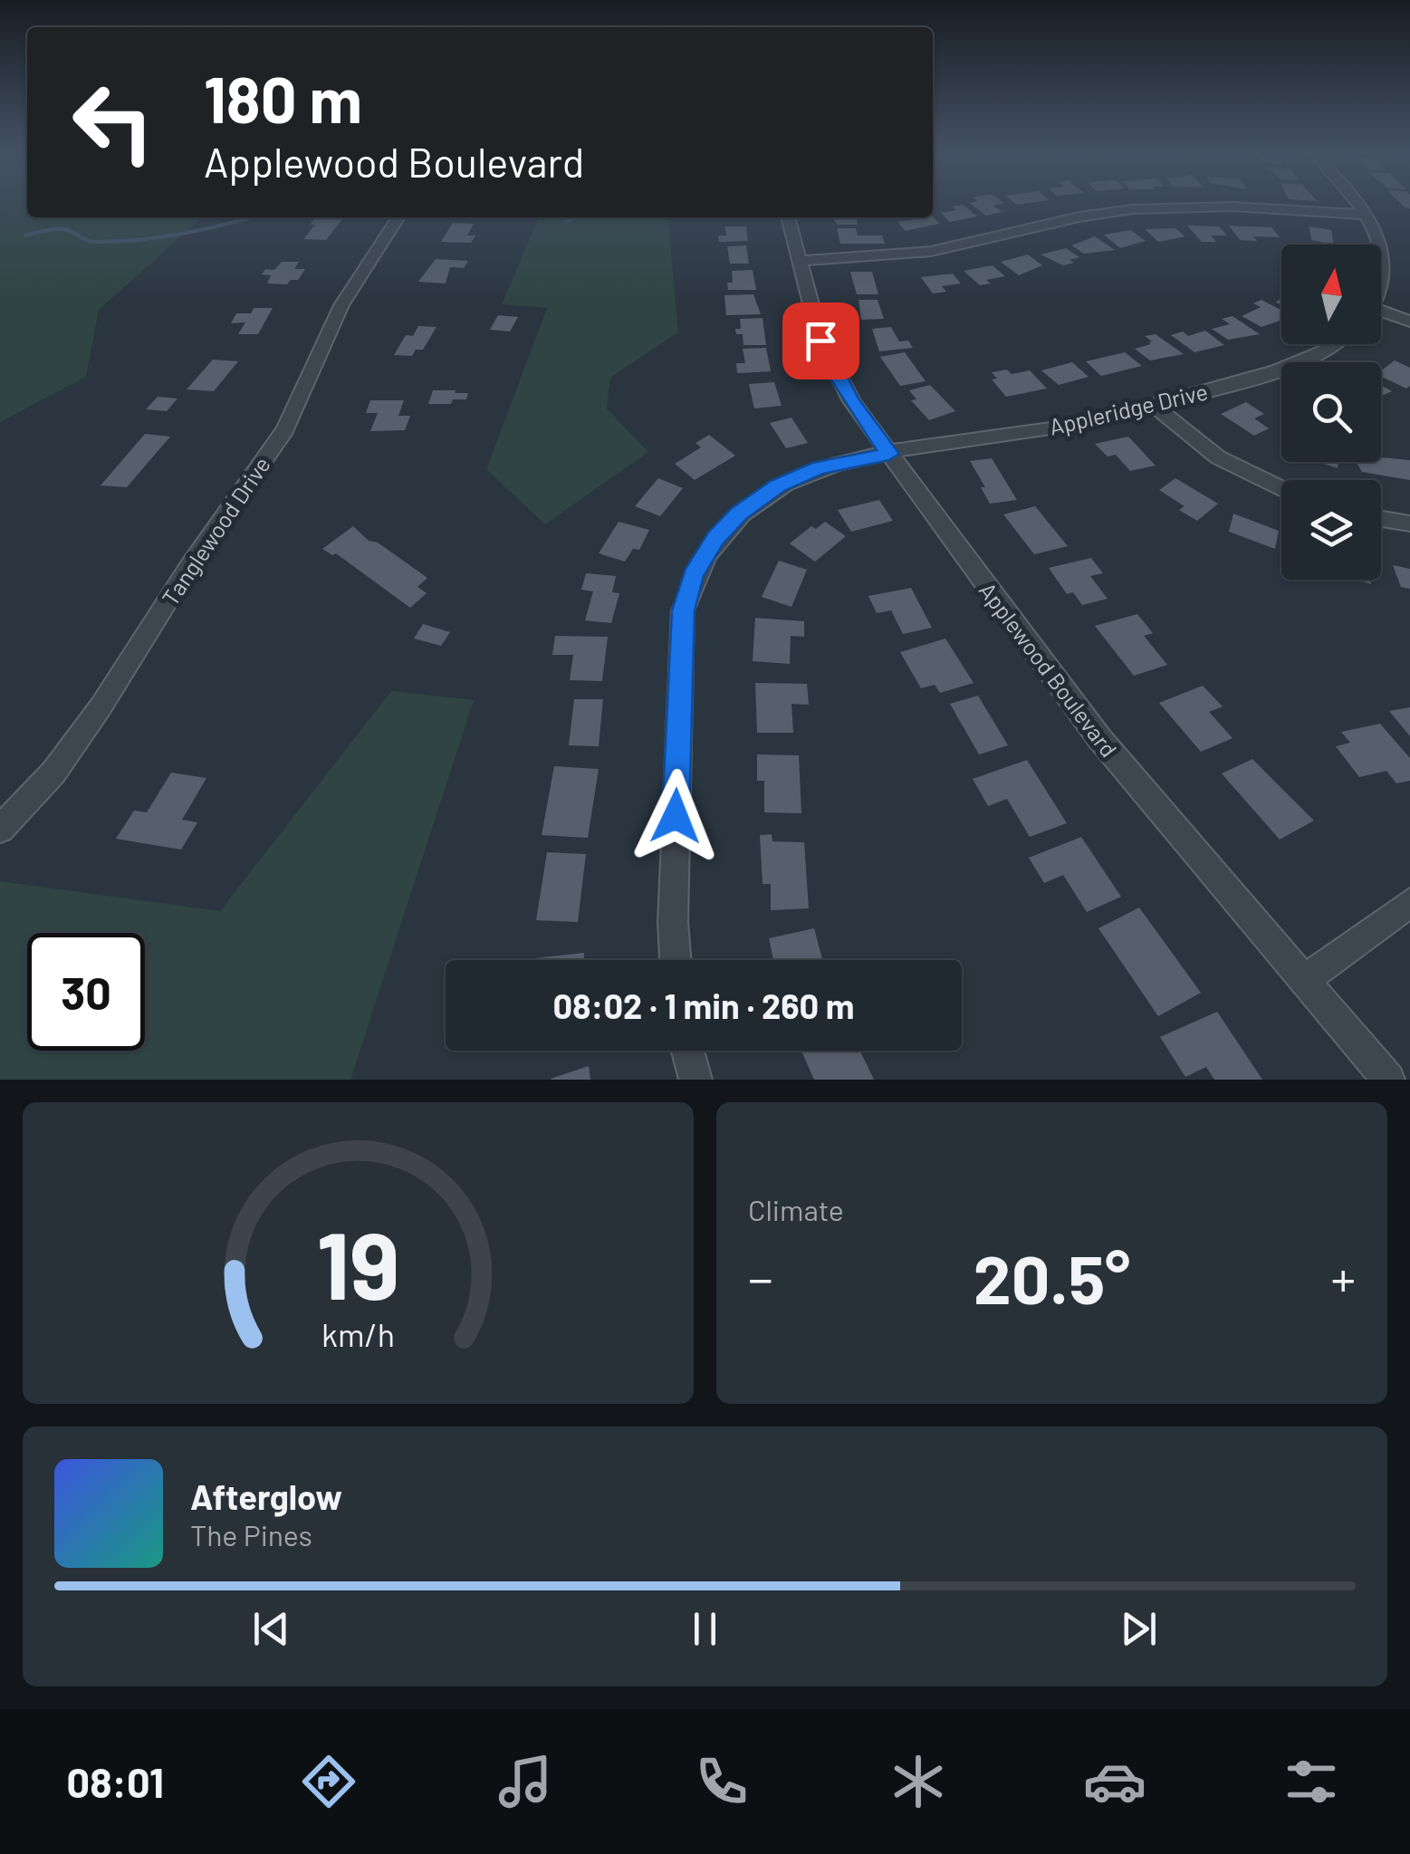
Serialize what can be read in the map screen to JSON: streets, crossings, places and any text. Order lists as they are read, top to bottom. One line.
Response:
{"streets":{"street":["Appleridge Drive","Tanglewood Drive","Applewood Boulevard"]},"crossings":[["Appleridge Drive","Applewood Boulevard"]],"north":"top","page":{"turn":["180 m","Applewood Boulevard"],"limit":"30","trip":"08:02 · 1 min · 260 m","tile":"Climate","heat":["−","20.5°","+"],"song":["Afterglow","The Pines"],"tabs":"08:01","gauge":["19","km/h"]}}
